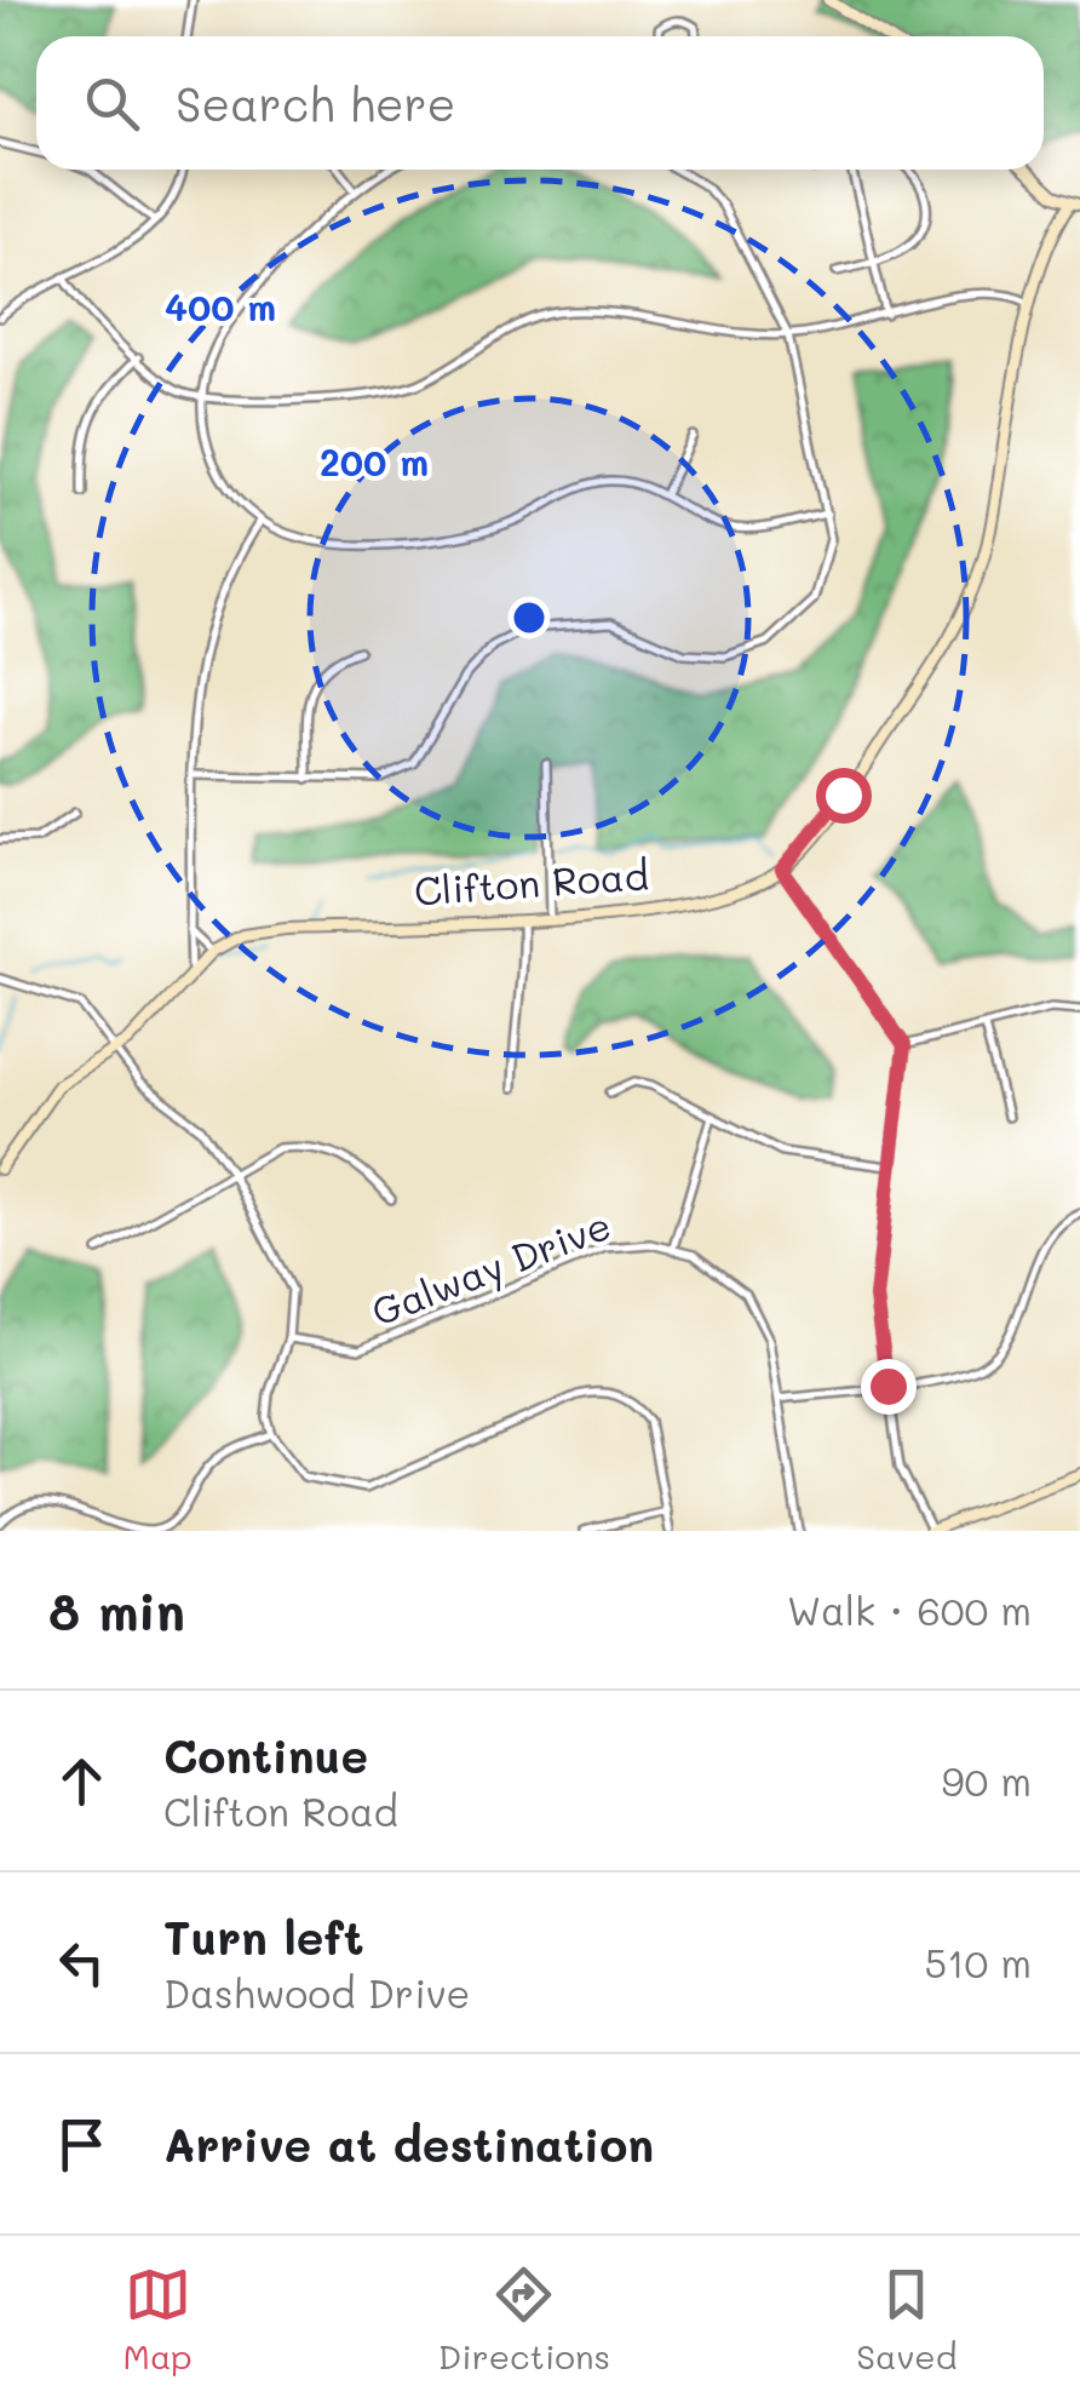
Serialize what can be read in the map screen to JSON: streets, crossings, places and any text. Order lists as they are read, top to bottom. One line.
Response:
{"streets":{"main road":["Clifton Road"],"street":["Galway Drive"]},"page":{"search":"Search here","heading":["8 min","Walk · 600 m"],"list":[["Continue","Clifton Road","90 m"],["Turn left","Dashwood Drive","510 m"],"Arrive at destination"],"nav":["Map","Directions","Saved"]},"rings":["400 m","200 m"]}
